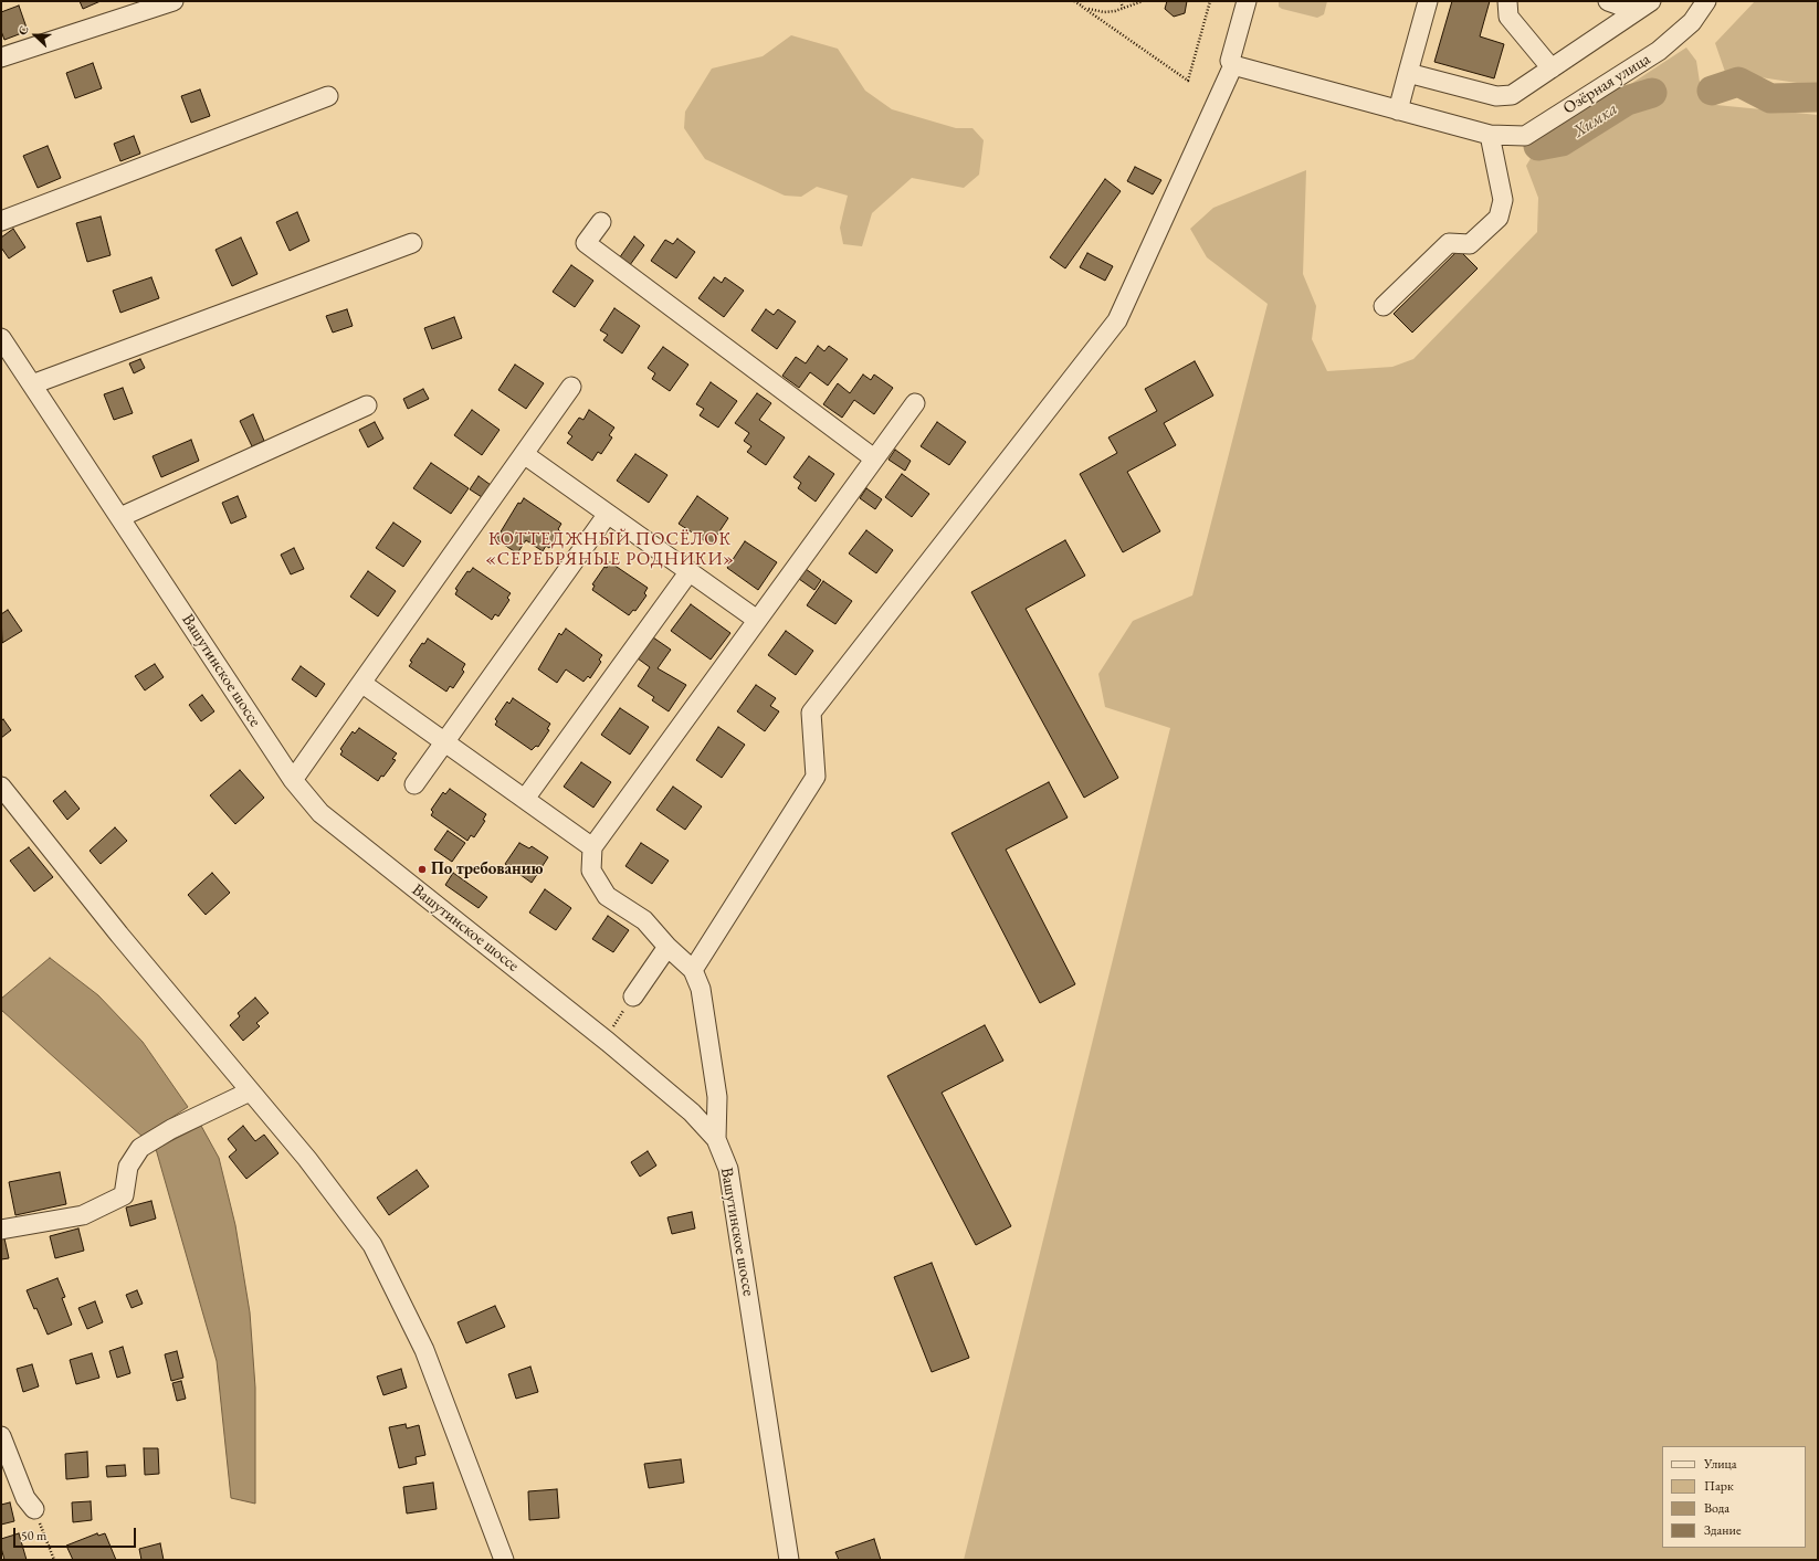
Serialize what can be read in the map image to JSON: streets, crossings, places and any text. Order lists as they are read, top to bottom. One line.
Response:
{"streets":{"street":["Озёрная улица","Вашутинское шоссе"]},"districts":["КОТТЕДЖНЫЙ ПОСЁЛОК «СЕРЕБРЯНЫЕ РОДНИКИ»"],"water":["Химка"],"places":["По требованию"],"legend":["Улица","Парк","Вода","Здание"],"scale_bar":"50 m","north":"left"}
